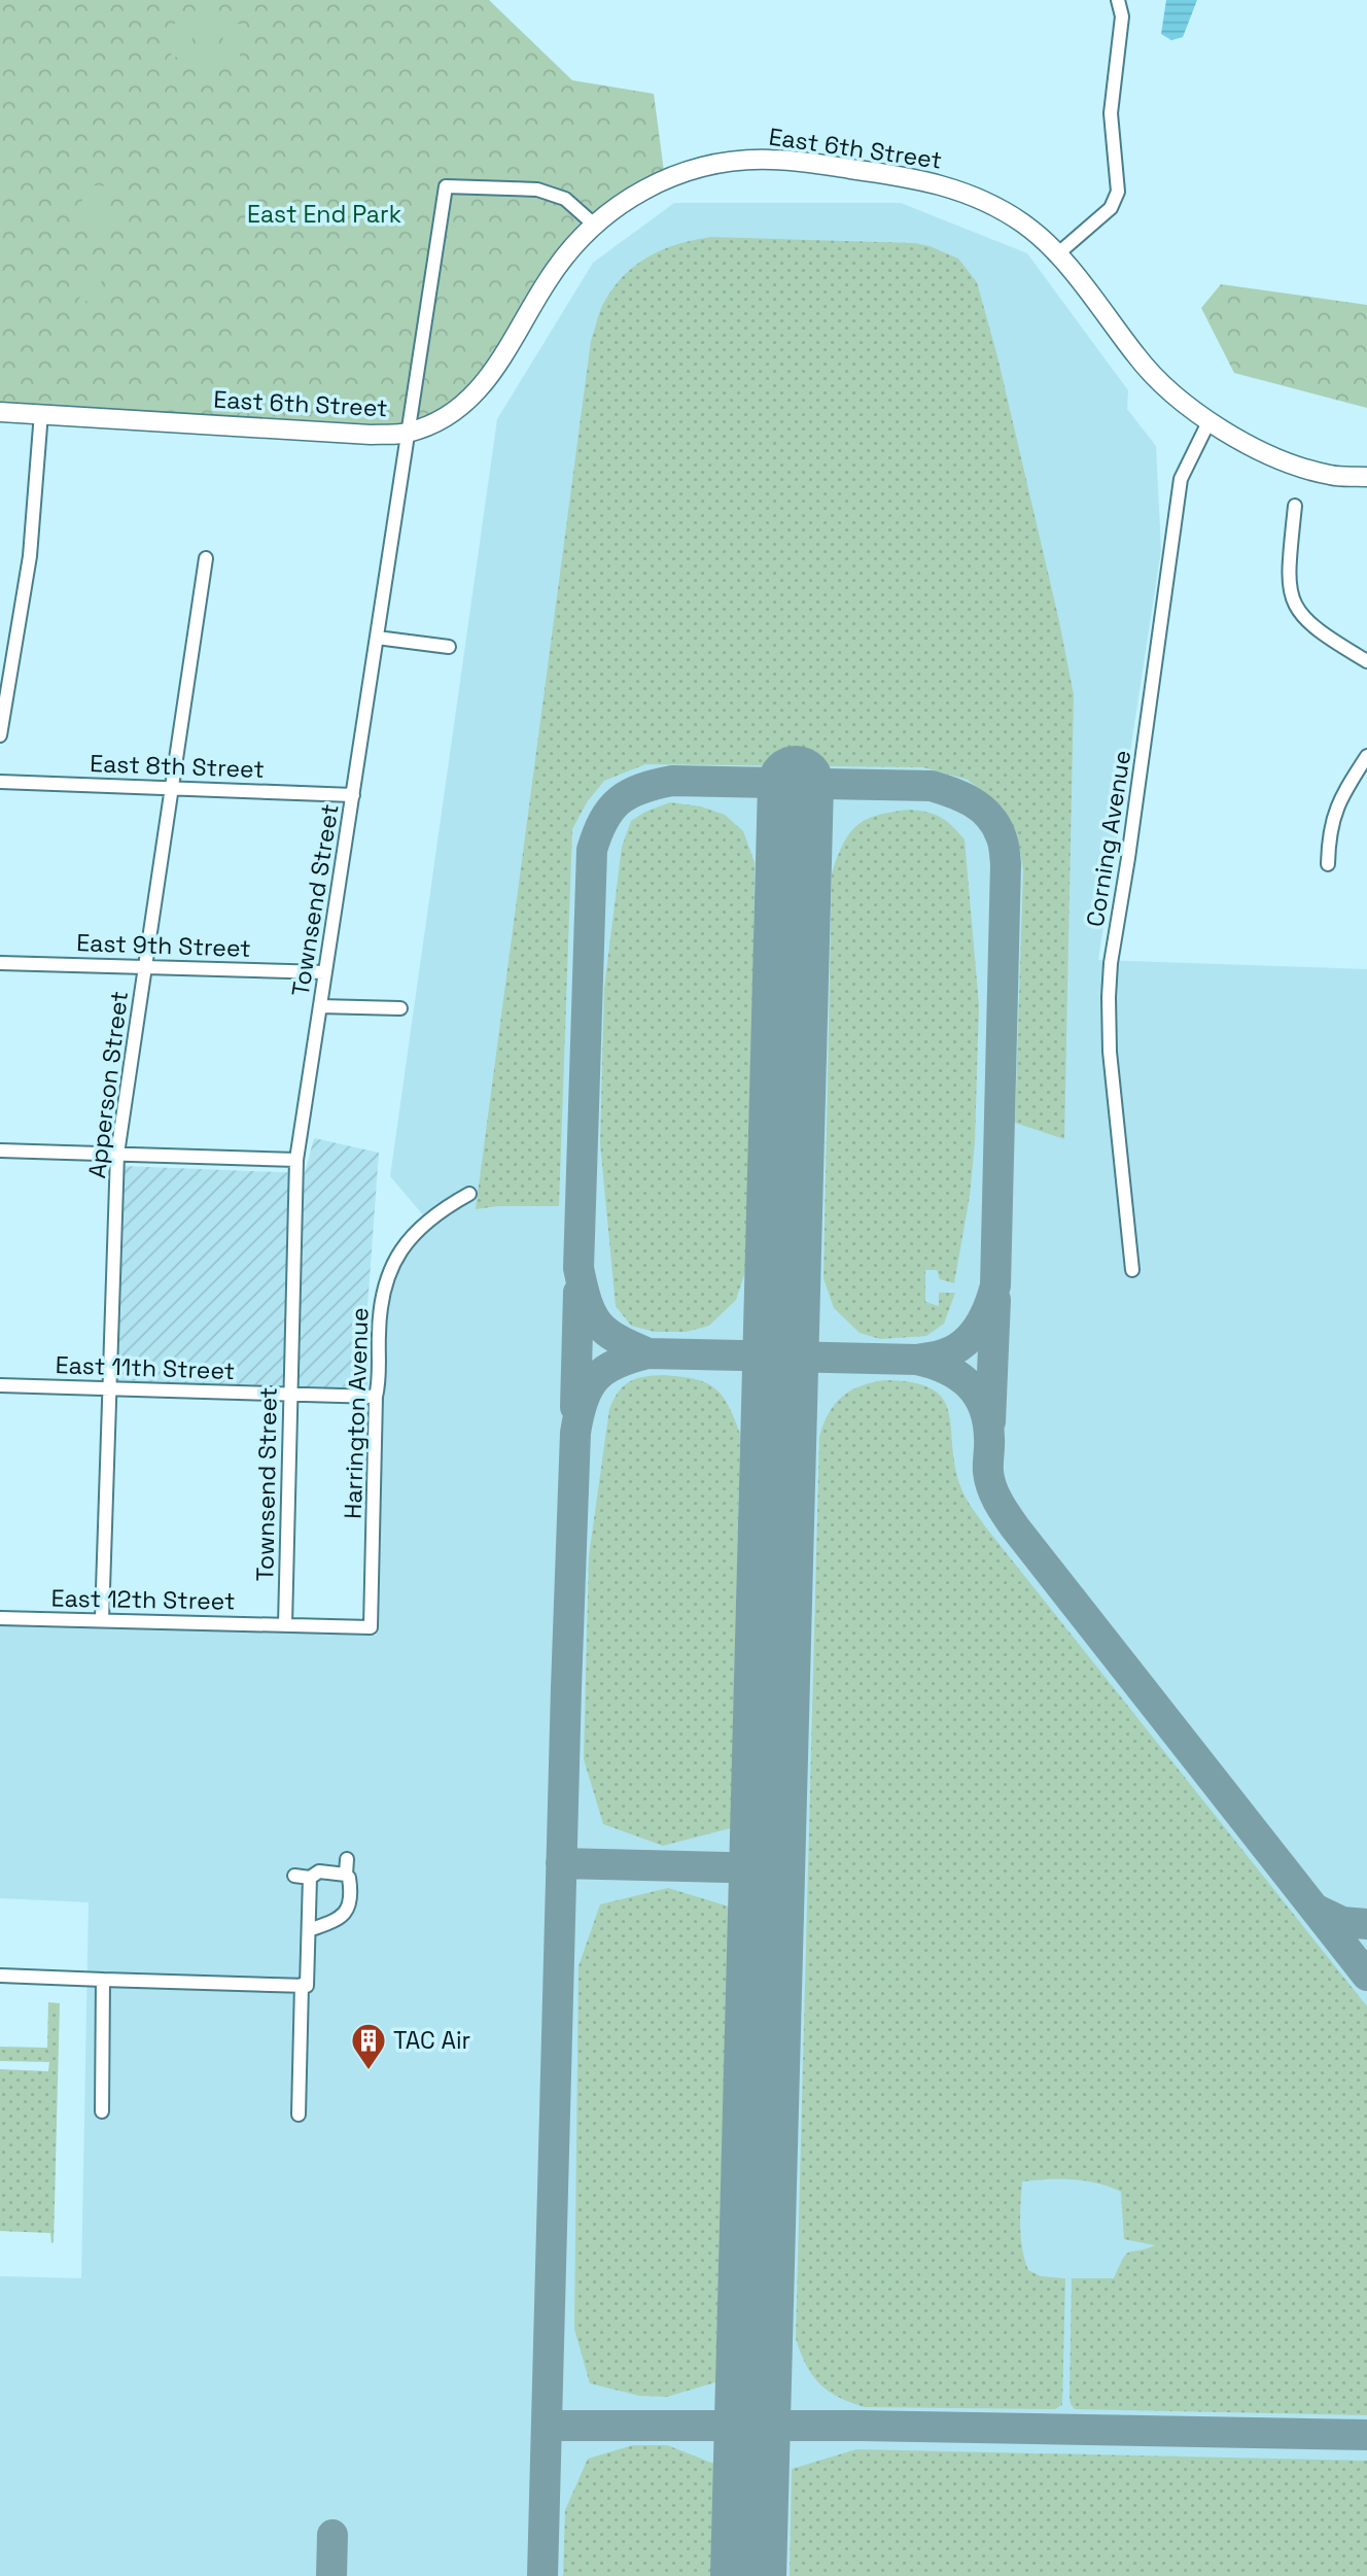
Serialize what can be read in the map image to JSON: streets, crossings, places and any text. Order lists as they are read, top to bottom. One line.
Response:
{"streets":{"main road":["East 6th Street"],"street":["East 8th Street","Corning Avenue","Townsend Street","East 9th Street","Apperson Street","East 11th Street","Harrington Avenue","East 12th Street"]},"crossings":[["East 6th Street","Corning Avenue"],["East 6th Street","Townsend Street"],["East 8th Street","Townsend Street"],["East 8th Street","Apperson Street"],["Townsend Street","East 9th Street"],["Townsend Street","East 11th Street"],["Townsend Street","East 12th Street"],["East 9th Street","Apperson Street"],["Apperson Street","East 11th Street"],["Apperson Street","East 12th Street"],["East 11th Street","Harrington Avenue"],["Harrington Avenue","East 12th Street"]],"parks":["East End Park"],"places":{"building":["TAC Air"]}}
